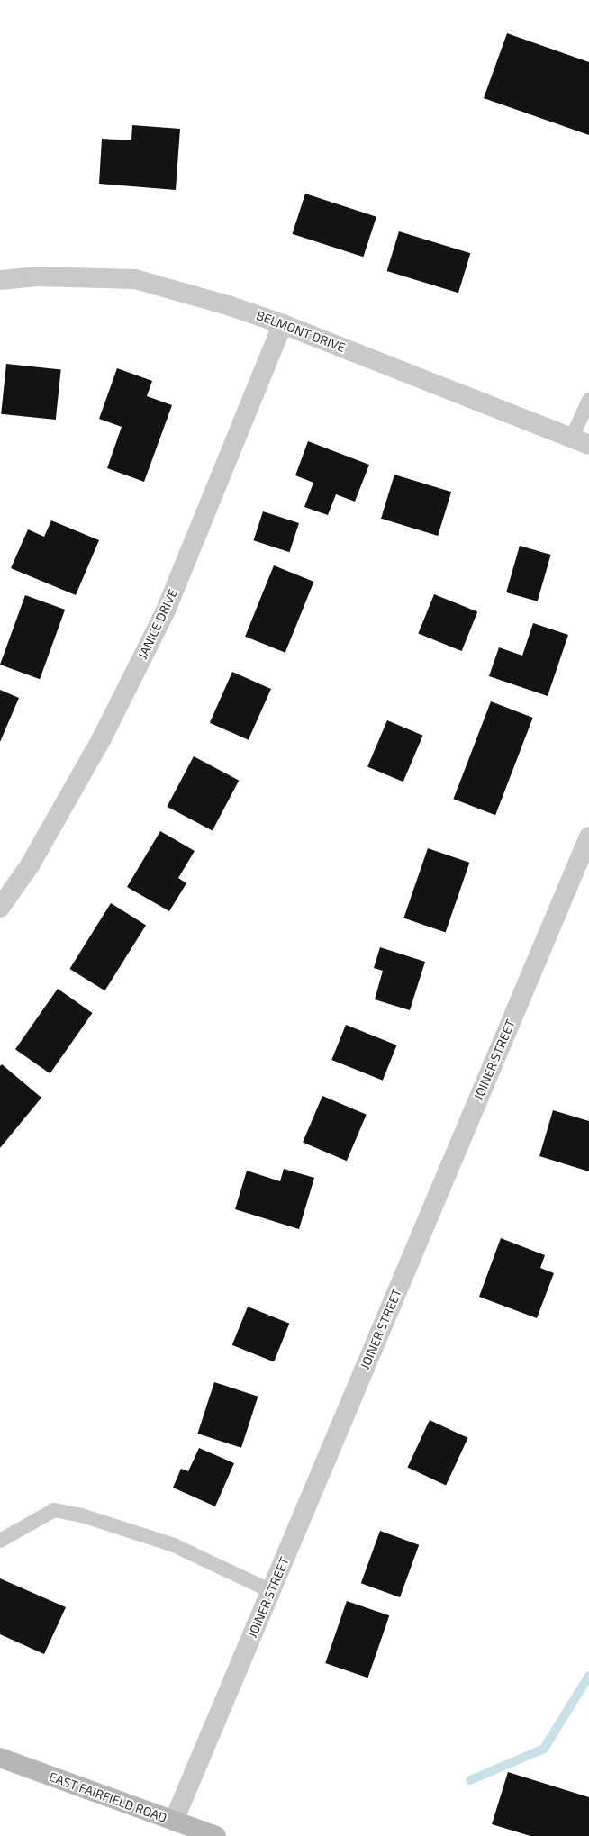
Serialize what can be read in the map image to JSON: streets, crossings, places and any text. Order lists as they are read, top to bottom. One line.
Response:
{"streets":{"main road":["EAST FAIRFIELD ROAD"],"street":["BELMONT DRIVE","JANICE DRIVE","JOINER STREET"]},"crossings":[["BELMONT DRIVE","JANICE DRIVE"],["JOINER STREET","EAST FAIRFIELD ROAD"]]}
